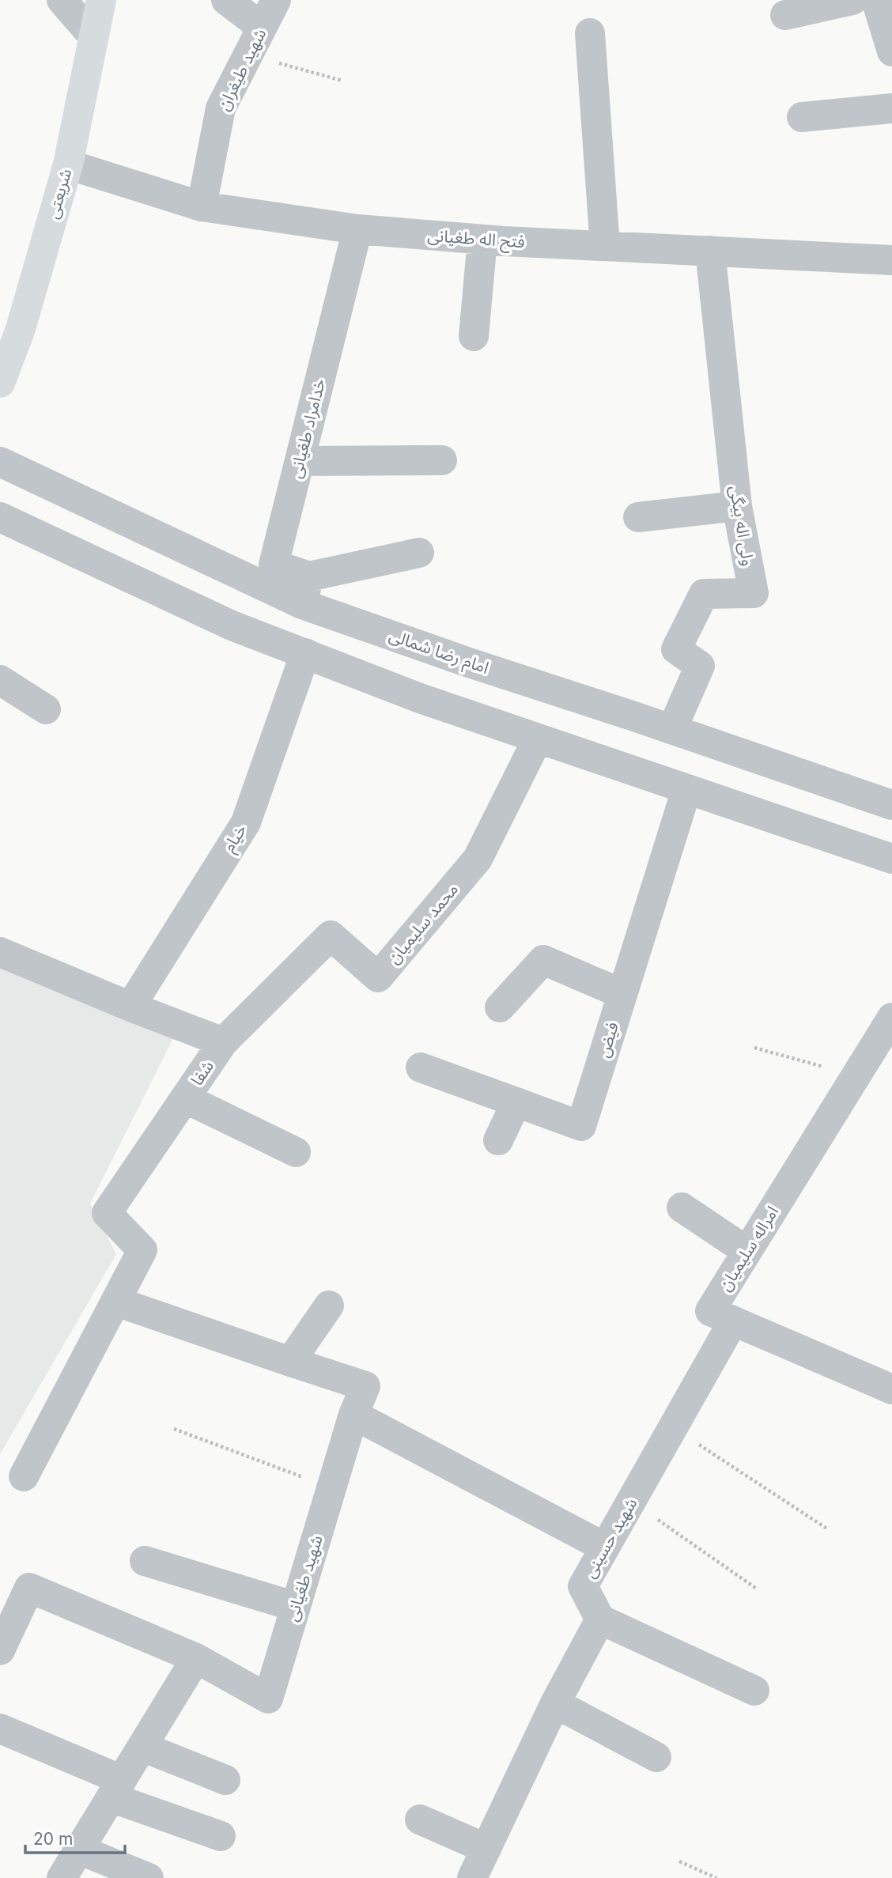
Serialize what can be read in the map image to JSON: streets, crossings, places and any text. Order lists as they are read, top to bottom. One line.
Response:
{"streets":{"main road":["شریعتی"],"street":["شهید طیغران","فتح اله طغیانی","خدامراد طغیانی","ولی اله بیگی","امام رضا شمالی","خیام","محمد سلیمیان","فیض","شفا","امراله سلیمیان","شهید حسینی","شهید طغیانی"]},"crossings":[["شهید طیغران","فتح اله طغیانی"],["شریعتی","فتح اله طغیانی"],["فتح اله طغیانی","خدامراد طغیانی"],["فتح اله طغیانی","ولی اله بیگی"],["خدامراد طغیانی","امام رضا شمالی"],["ولی اله بیگی","امام رضا شمالی"],["خیام","شفا"],["محمد سلیمیان","شفا"],["شفا","شهید طغیانی"],["امراله سلیمیان","شهید حسینی"]],"scale_bar":"20 m"}
